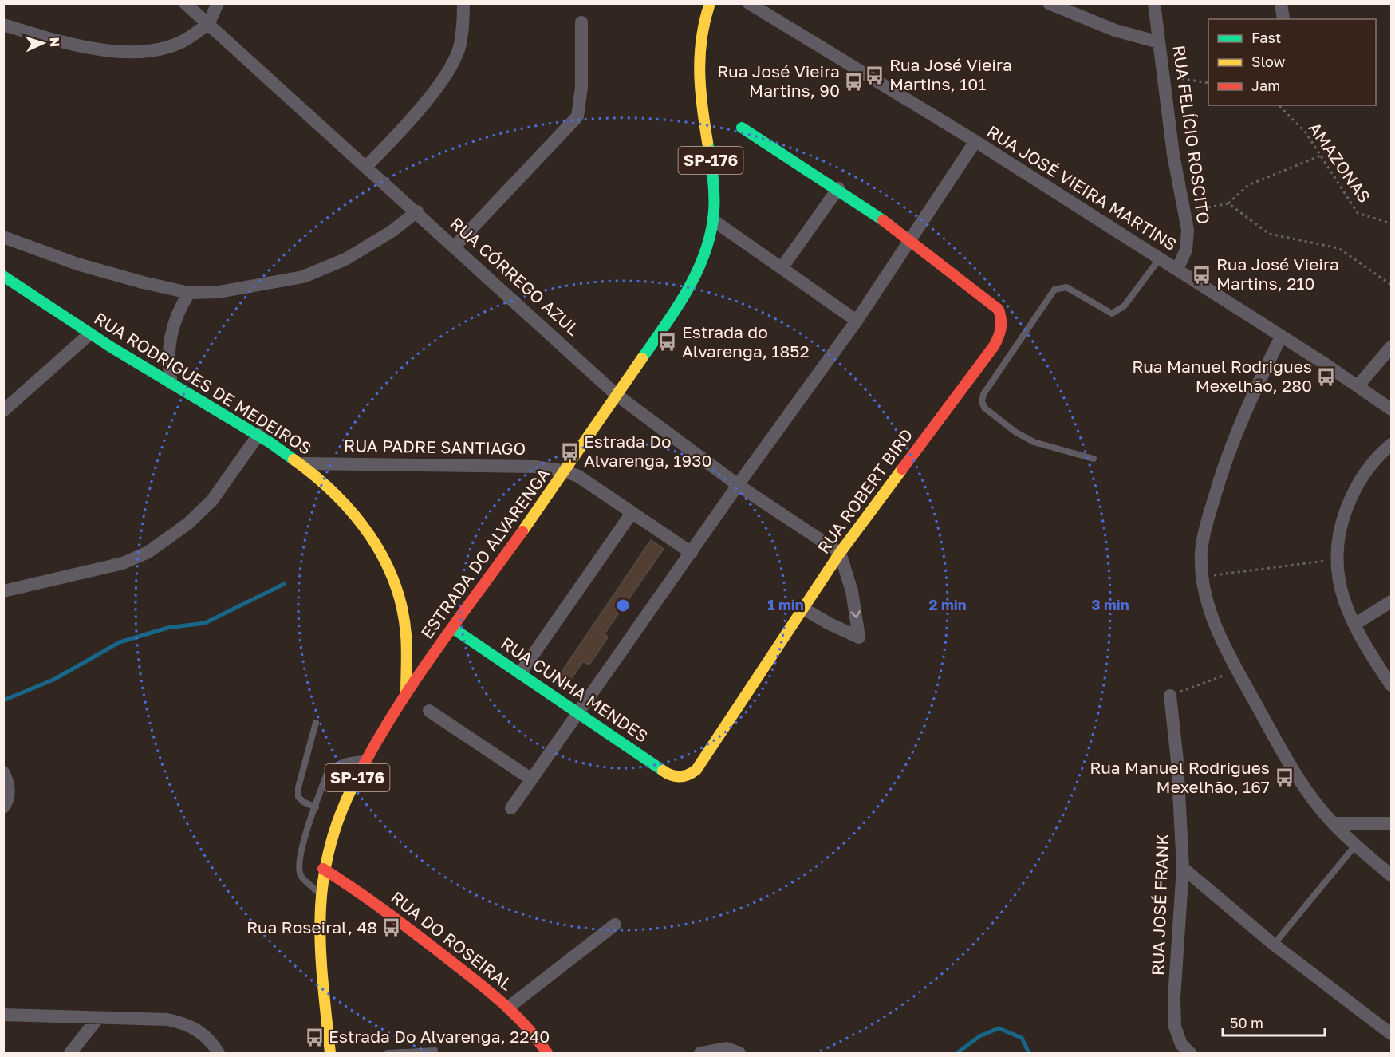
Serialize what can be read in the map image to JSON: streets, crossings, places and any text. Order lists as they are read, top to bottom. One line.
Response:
{"streets":{"street":["RUA FELÍCIO ROSCITO","SP-176","RUA JOSÉ VIEIRA MARTINS","RUA CÓRREGO AZUL","RUA RODRIGUES DE MEDEIROS","RUA PADRE SANTIAGO","RUA ROBERT BIRD","ESTRADA DO ALVARENGA","RUA CUNHA MENDES","RUA JOSÉ FRANK","RUA DO ROSEIRAL"],"path":["AMAZONAS"]},"crossings":[["RUA FELÍCIO ROSCITO","RUA JOSÉ VIEIRA MARTINS"],["RUA CÓRREGO AZUL","RUA ROBERT BIRD"],["RUA CÓRREGO AZUL","ESTRADA DO ALVARENGA"],["RUA RODRIGUES DE MEDEIROS","RUA PADRE SANTIAGO"],["RUA RODRIGUES DE MEDEIROS","ESTRADA DO ALVARENGA"],["RUA PADRE SANTIAGO","ESTRADA DO ALVARENGA"],["RUA ROBERT BIRD","RUA CUNHA MENDES"],["ESTRADA DO ALVARENGA","RUA CUNHA MENDES"],["ESTRADA DO ALVARENGA","RUA DO ROSEIRAL"]],"places":{"bus stop":["Rua José Vieira Martins, 101","Rua José Vieira Martins, 90","Rua José Vieira Martins, 210","Estrada do Alvarenga, 1852","Rua Manuel Rodrigues Mexelhão, 280","Estrada Do Alvarenga, 1930","Rua Manuel Rodrigues Mexelhão, 167","Rua Roseiral, 48","Estrada Do Alvarenga, 2240"]},"legend":["Fast","Slow","Jam"],"scale_bar":"50 m","north":"right","rings":["1 min","2 min","3 min"]}
